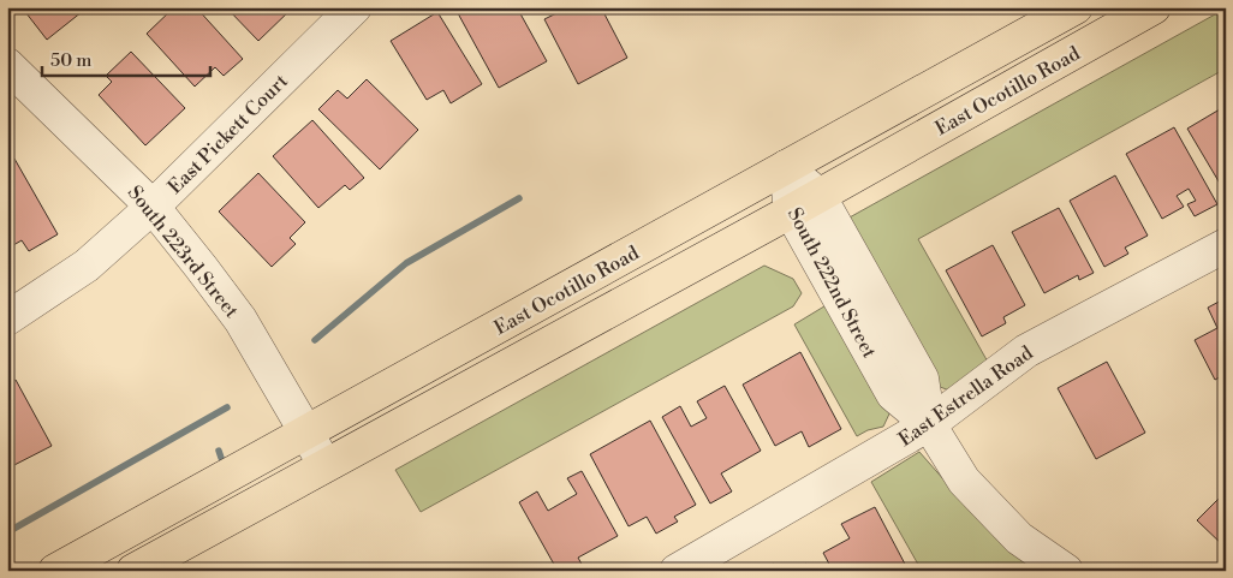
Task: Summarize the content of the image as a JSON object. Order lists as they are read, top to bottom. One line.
{"streets":{"main road":["East Ocotillo Road"],"street":["East Pickett Court","South 223rd Street","South 222nd Street","East Estrella Road"]},"crossings":[["East Ocotillo Road","South 223rd Street"],["East Ocotillo Road","South 222nd Street"],["East Pickett Court","South 223rd Street"],["South 222nd Street","East Estrella Road"]],"scale_bar":"50 m"}
